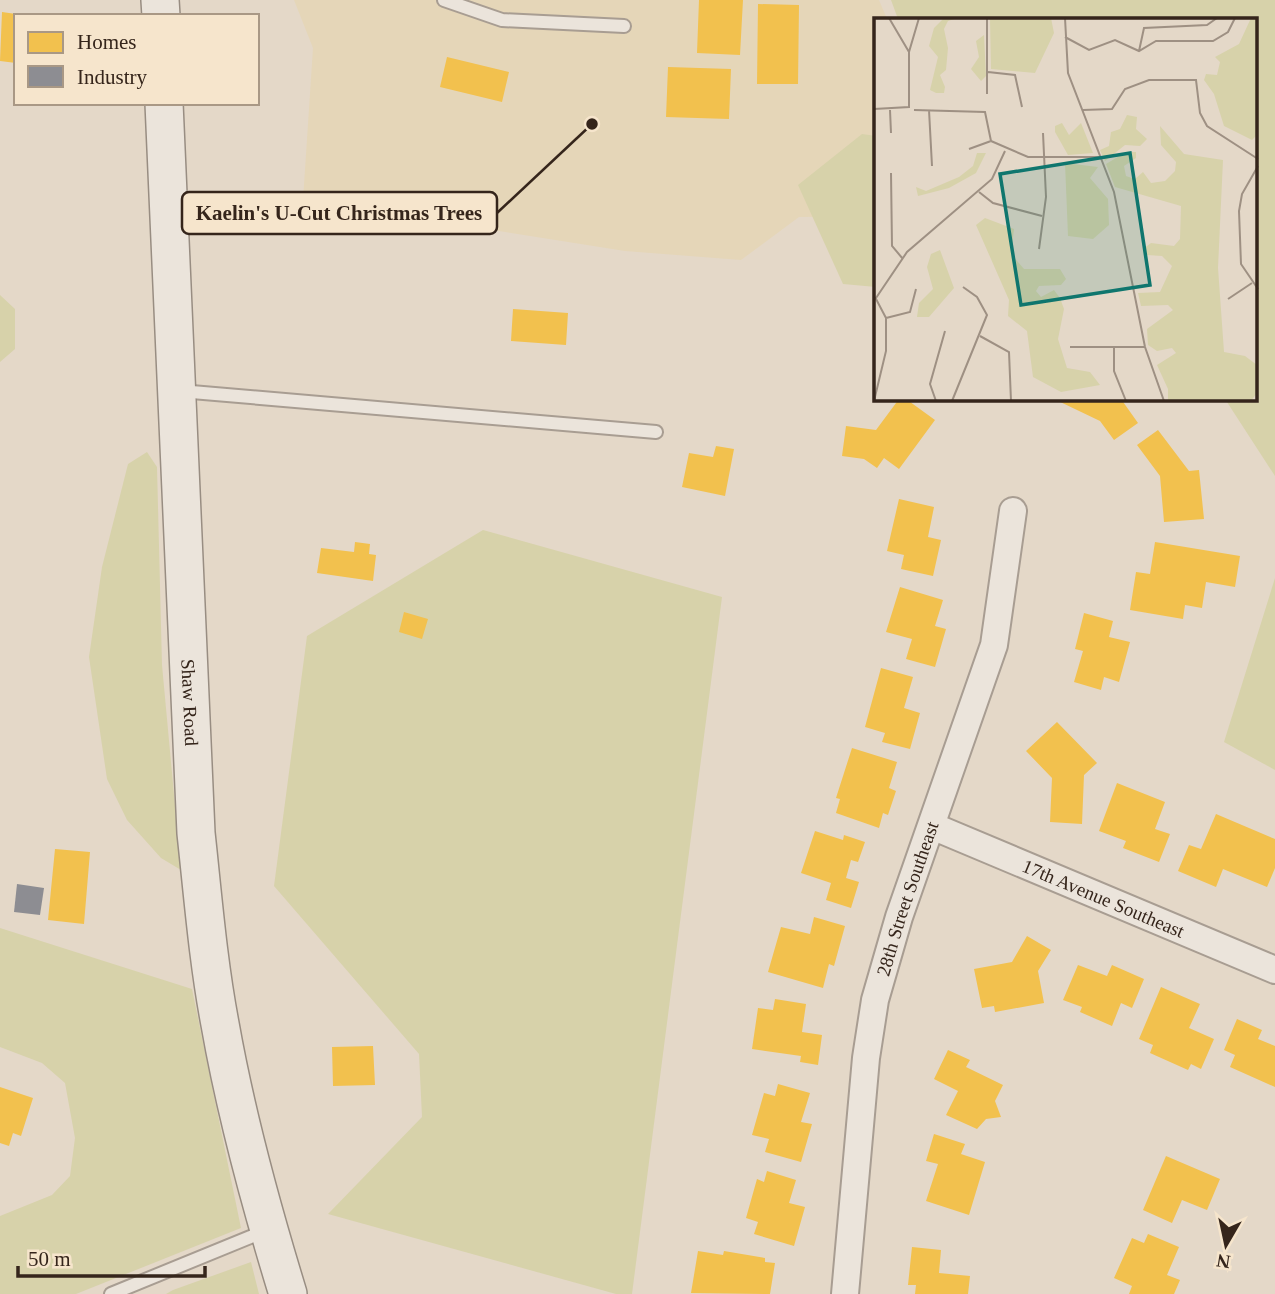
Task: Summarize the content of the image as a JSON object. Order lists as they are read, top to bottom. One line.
{"streets":{"main road":["Shaw Road"],"street":["28th Street Southeast","17th Avenue Southeast"]},"crossings":[["28th Street Southeast","17th Avenue Southeast"]],"places":["Kaelin's U-Cut Christmas Trees"],"legend":["Homes","Industry"],"scale_bar":"50 m","north":"bottom"}
